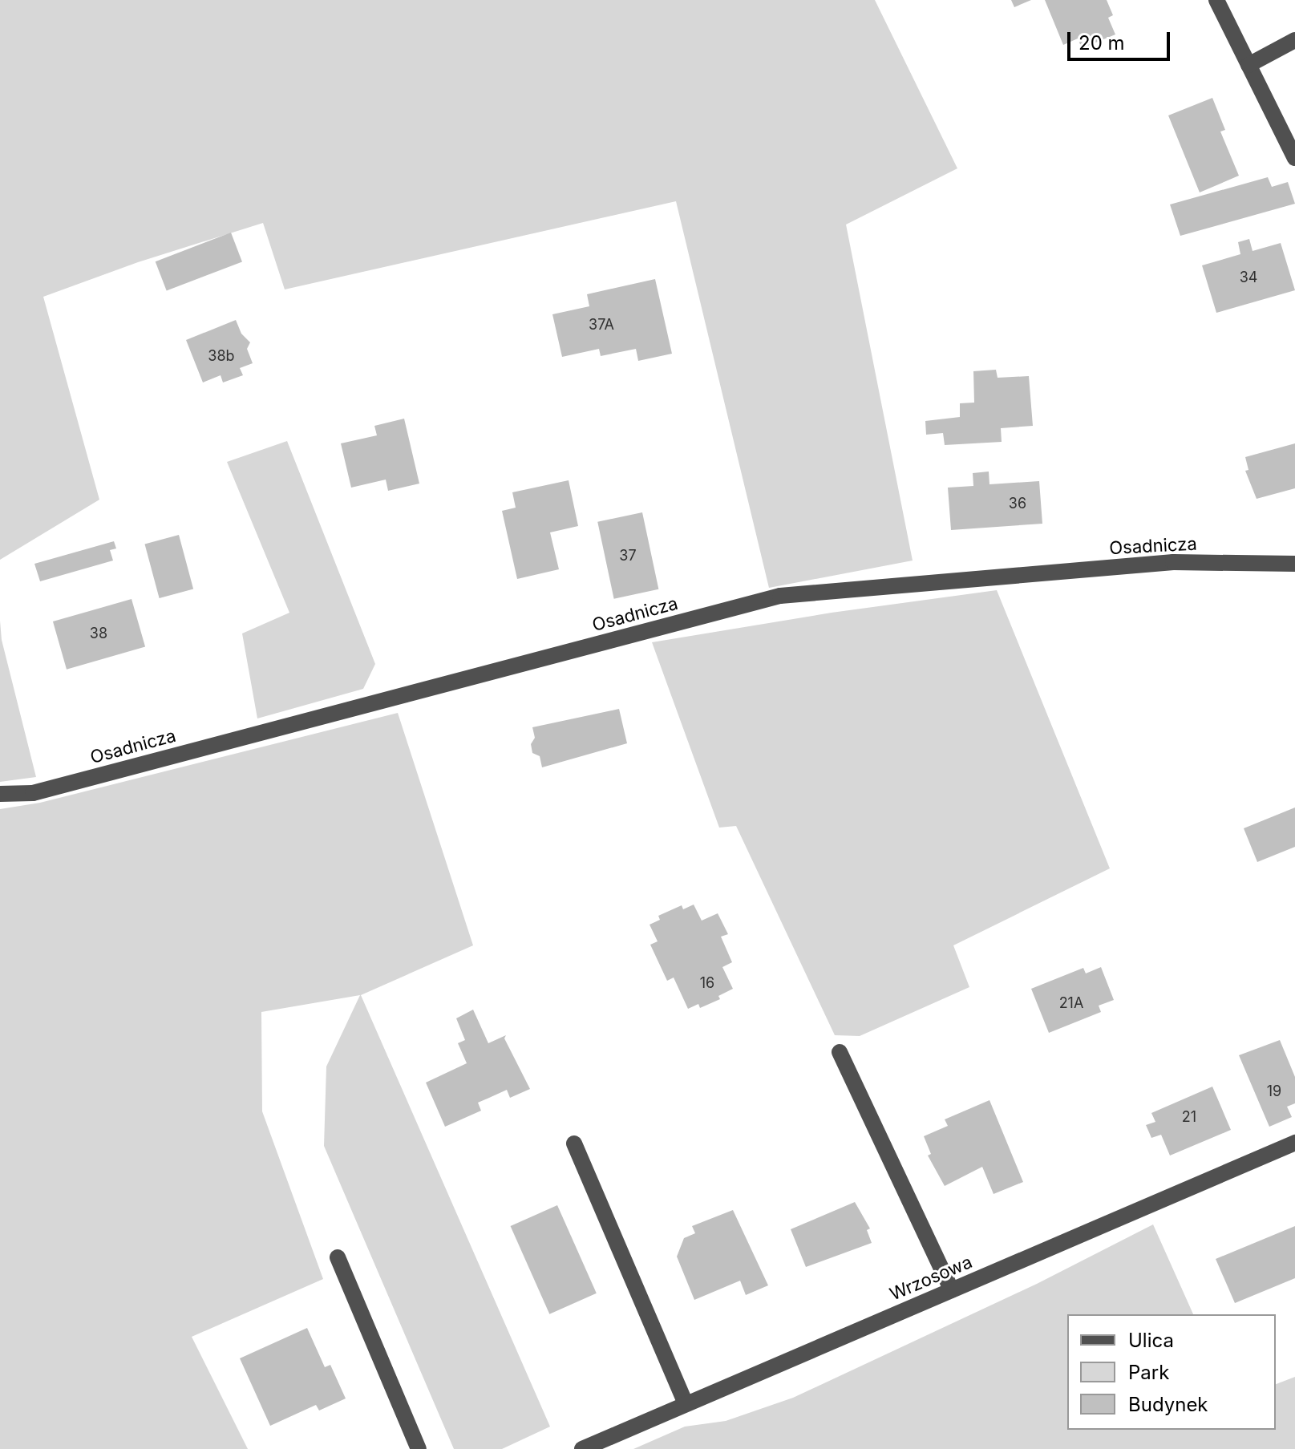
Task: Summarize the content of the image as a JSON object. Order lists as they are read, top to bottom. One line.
{"streets":{"street":["Osadnicza","Wrzosowa"]},"house_numbers":["34","37A","38b","36","37","38","16","21A","19","21"],"legend":["Ulica","Park","Budynek"],"scale_bar":"20 m"}
